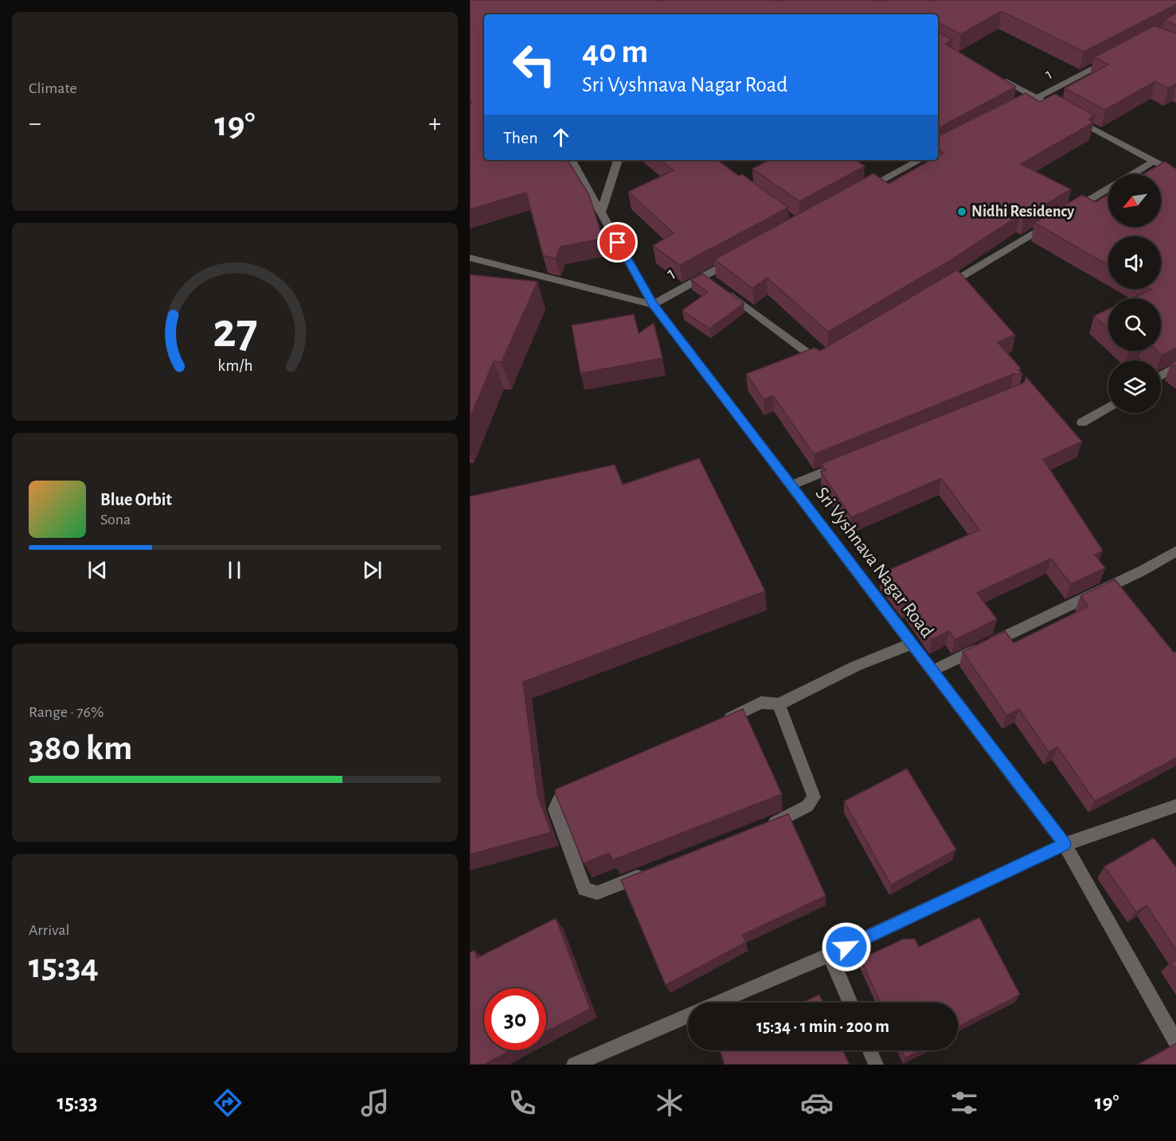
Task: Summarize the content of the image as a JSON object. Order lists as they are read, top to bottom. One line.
{"streets":{"street":["1","Sri Vyshnava Nagar Road"]},"crossings":[["1","Sri Vyshnava Nagar Road"]],"places":["Nidhi Residency"],"north":"bottom left","page":{"tile":["Climate",["Range · 76%","380 km"],["Arrival","15:34"]],"turn":["40 m","Sri Vyshnava Nagar Road"],"heat":["−","19°","+"],"then":"Then","song":["Blue Orbit","Sona"],"limit":"30","trip":"15:34 · 1 min · 200 m","tabs":["15:33","19°"],"gauge":["27","km/h"]}}
